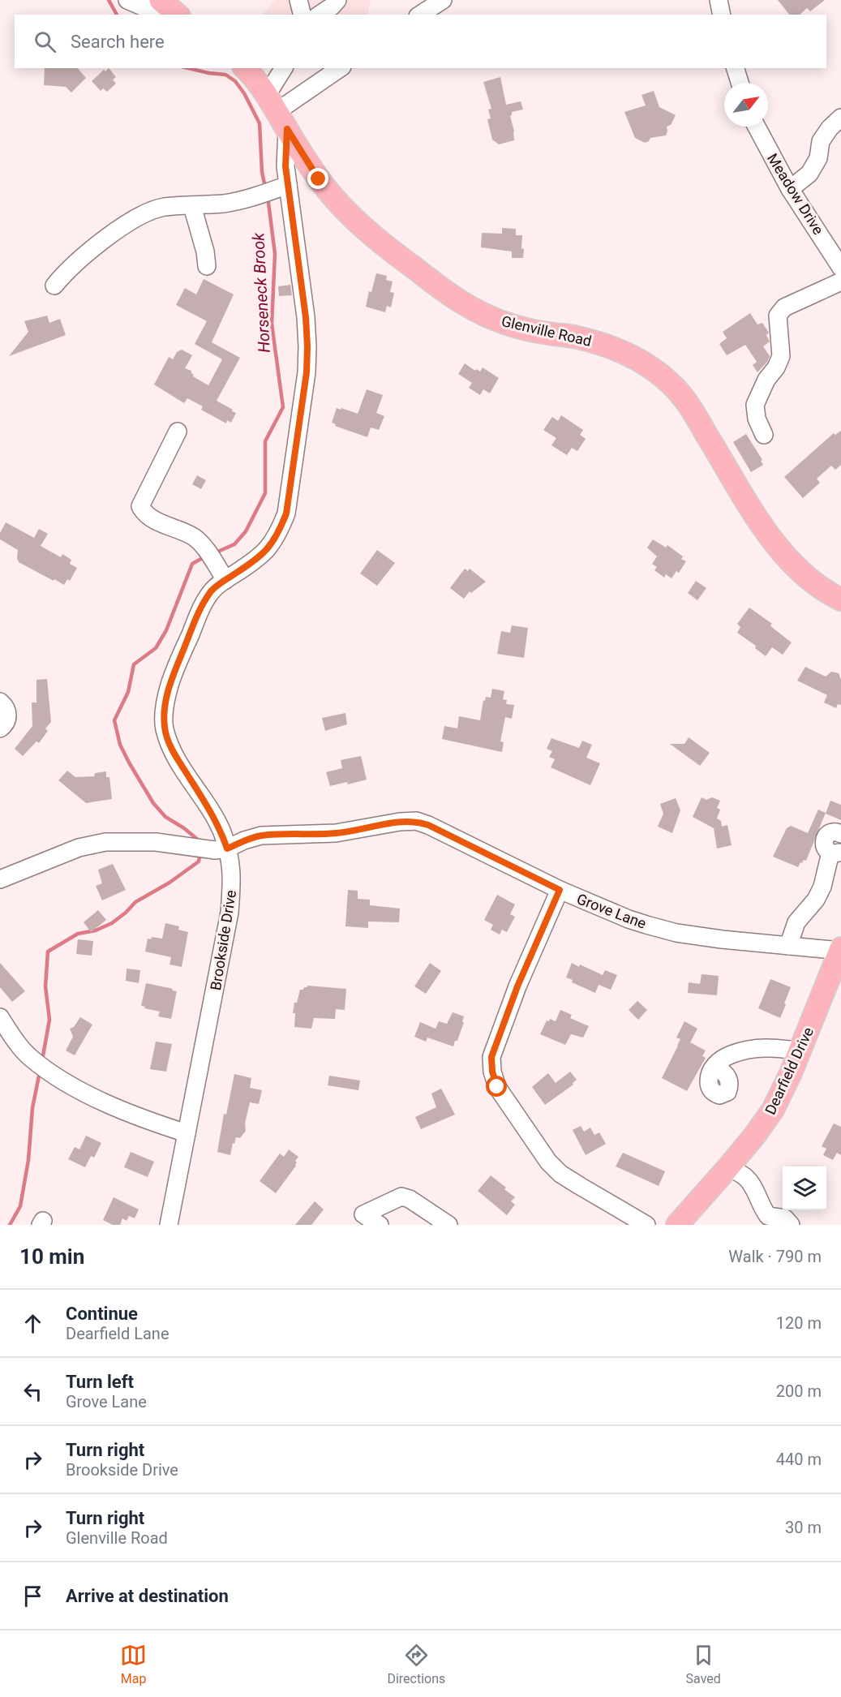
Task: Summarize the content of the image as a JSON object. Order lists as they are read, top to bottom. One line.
{"streets":{"main road":["Glenville Road","Dearfield Drive"],"street":["Meadow Drive","Grove Lane","Brookside Drive"]},"crossings":[["Glenville Road","Brookside Drive"],["Grove Lane","Brookside Drive"],["Grove Lane","Dearfield Drive"]],"water":["Horseneck Brook"],"north":"top right","page":{"search":"Search here","heading":["10 min","Walk · 790 m"],"list":[["Continue","Dearfield Lane","120 m"],["Turn left","Grove Lane","200 m"],["Turn right","Brookside Drive","440 m"],["Turn right","Glenville Road","30 m"],"Arrive at destination"],"nav":["Map","Directions","Saved"]}}
